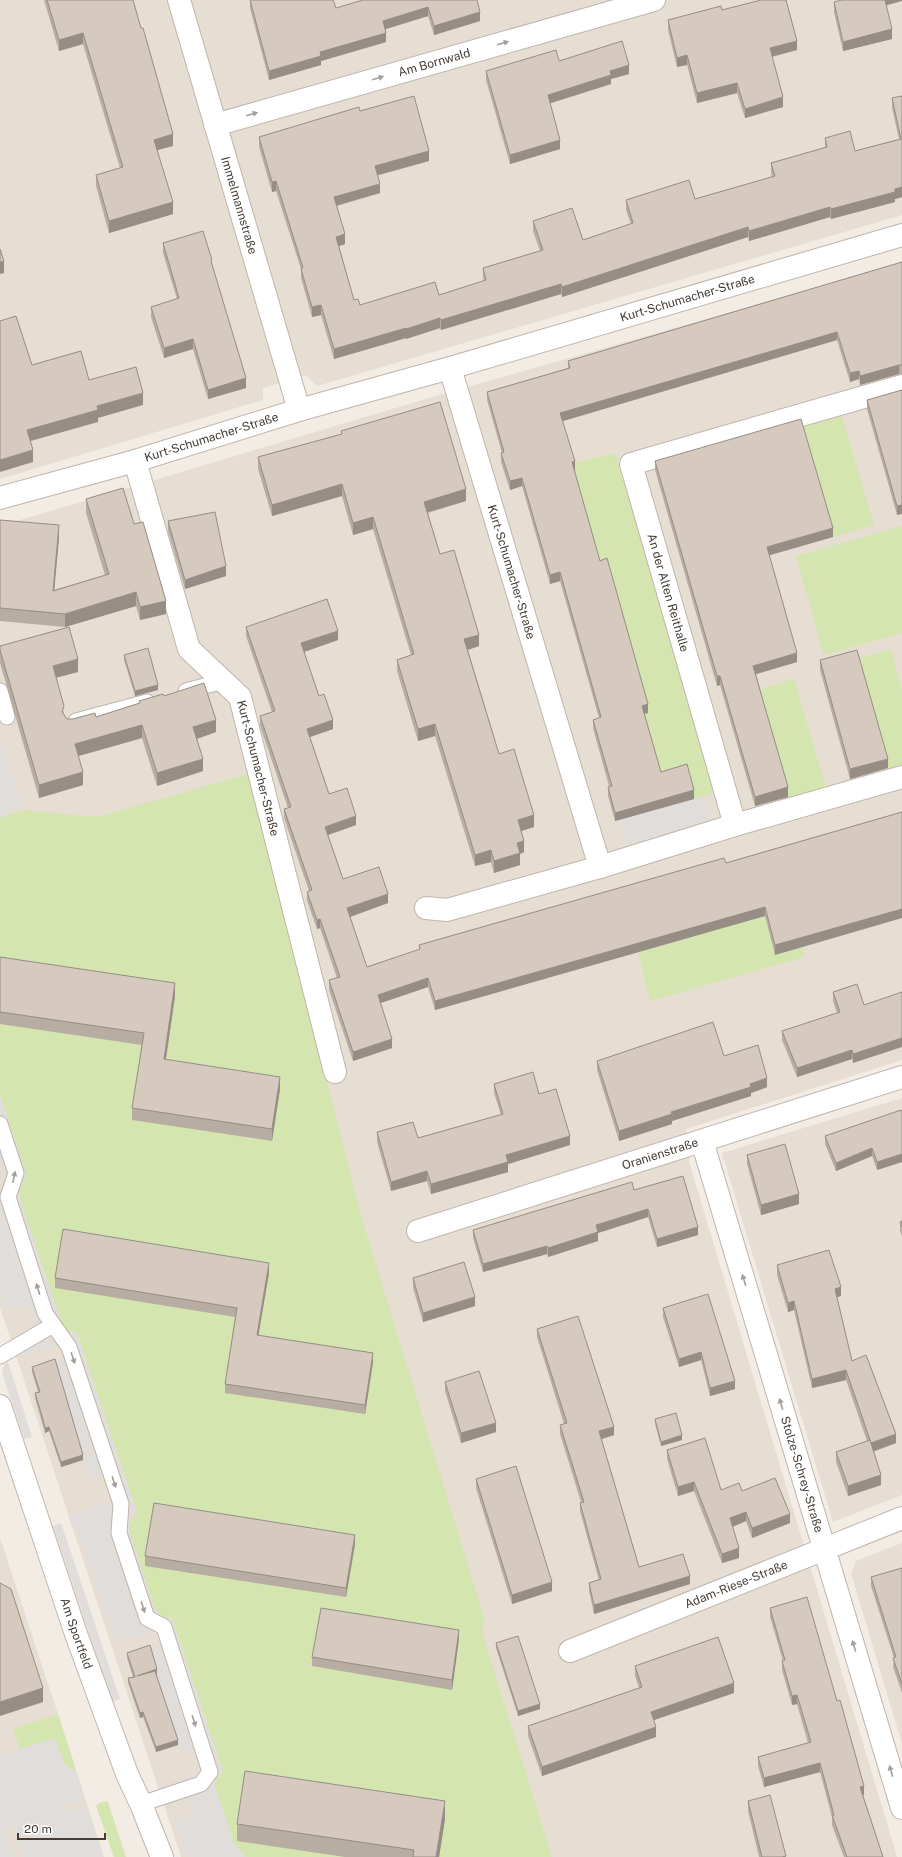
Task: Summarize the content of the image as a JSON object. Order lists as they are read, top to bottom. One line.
{"streets":{"street":["Am Bornwald","Immelmannstraße","Kurt-Schumacher-Straße","An der Alten Reithalle","Oranienstraße","Stolze-Schrey-Straße","Adam-Riese-Straße","Am Sportfeld"]},"crossings":[["Am Bornwald","Immelmannstraße"],["Immelmannstraße","Kurt-Schumacher-Straße"],["Oranienstraße","Stolze-Schrey-Straße"],["Stolze-Schrey-Straße","Adam-Riese-Straße"]],"one_way":["Am Bornwald","Stolze-Schrey-Straße"],"scale_bar":"20 m"}
